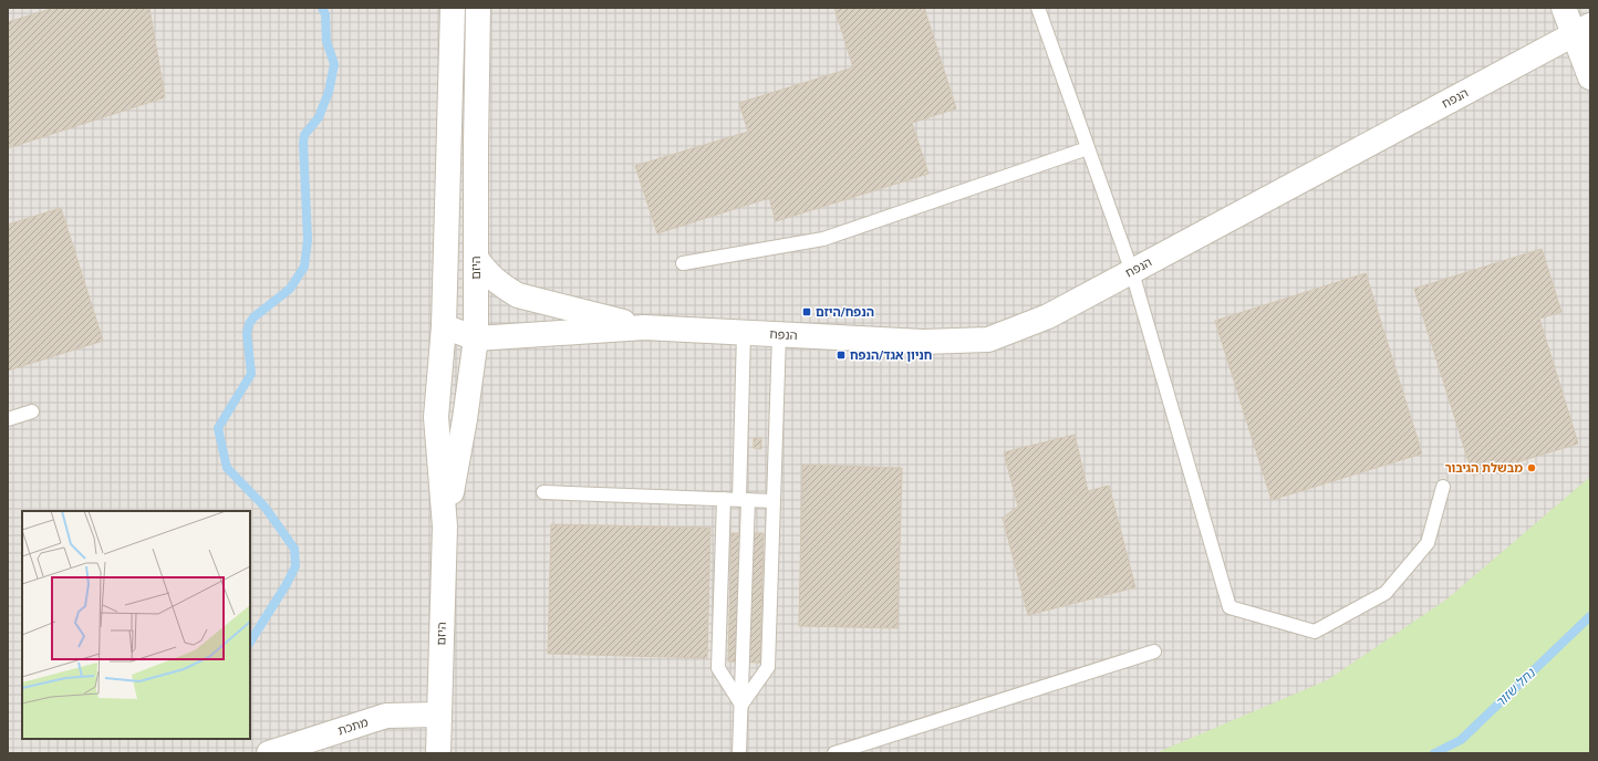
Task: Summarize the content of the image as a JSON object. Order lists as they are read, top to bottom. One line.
{"streets":{"street":["הנפח","היזם","מתכת"]},"crossings":[["הנפח","היזם"],["היזם","מתכת"]],"water":["נחל שזור"],"places":{"transit":["הנפח/היזם","חניון אגד/הנפח"],"other":["מבשלת הגיבור"]}}
